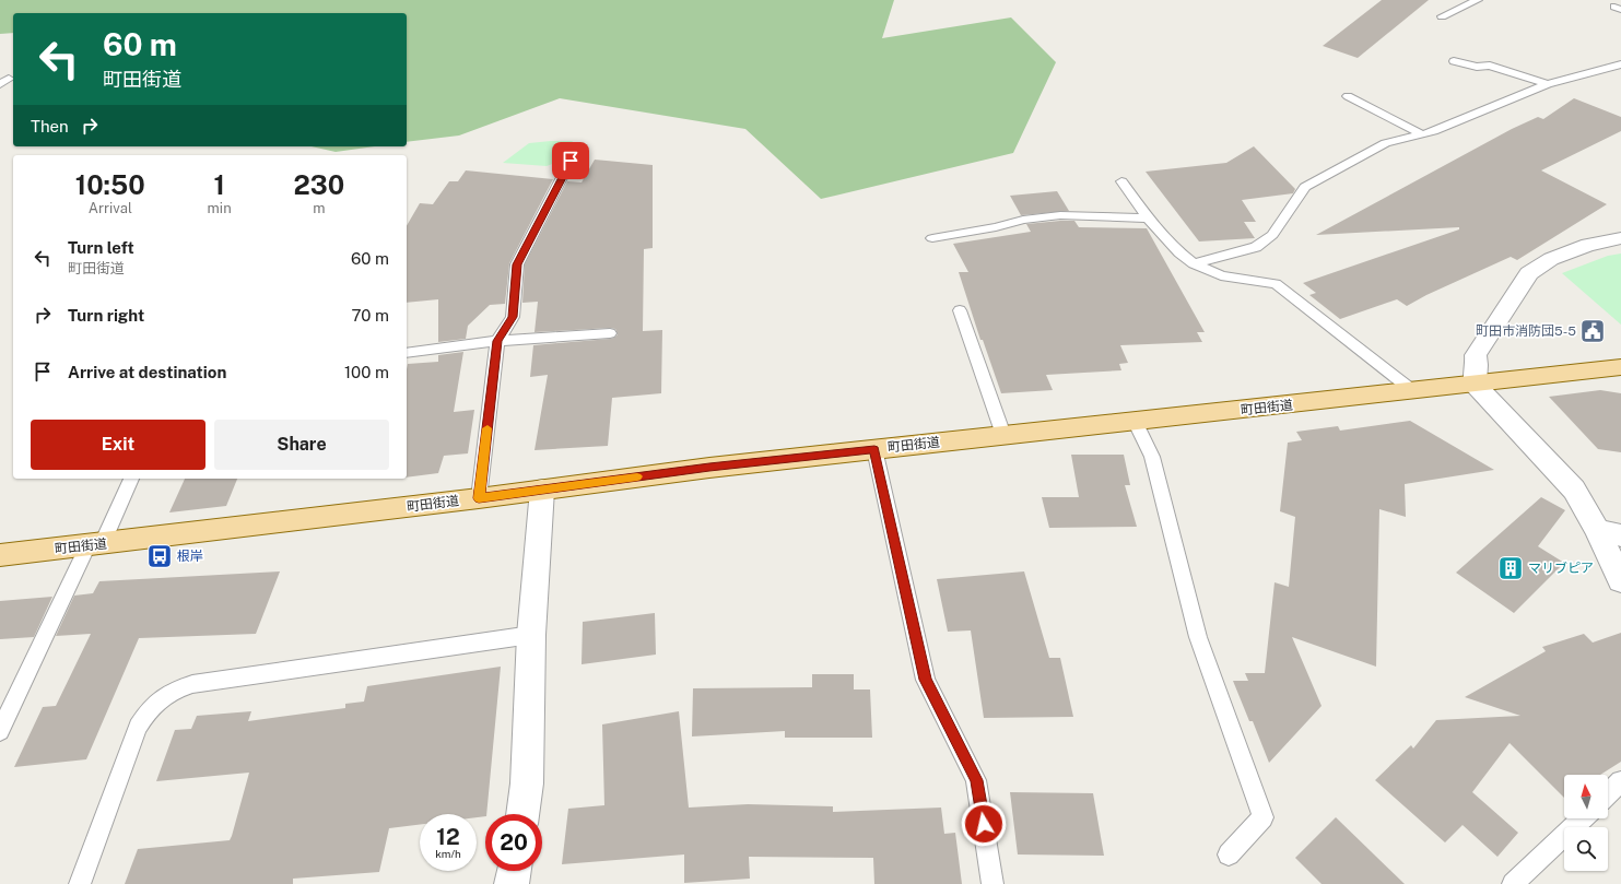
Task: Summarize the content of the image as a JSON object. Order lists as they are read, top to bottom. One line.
{"streets":{"main road":["町田街道"]},"places":{"public building":["町田市消防団5-5"],"bus stop":["根岸"],"building":["マリブピア"]},"north":"top","page":{"turn":["60 m","町田街道"],"then":"Then","eta":["10:50","Arrival","1","min","230","m"],"list":[{"name":"Turn left","note":"町田街道","value":"60 m"},{"name":"Turn right","value":"70 m"},{"name":"Arrive at destination","value":"100 m"}],"buttons":["Exit","Share"],"speed":"12 km/h","limit":"20"}}
